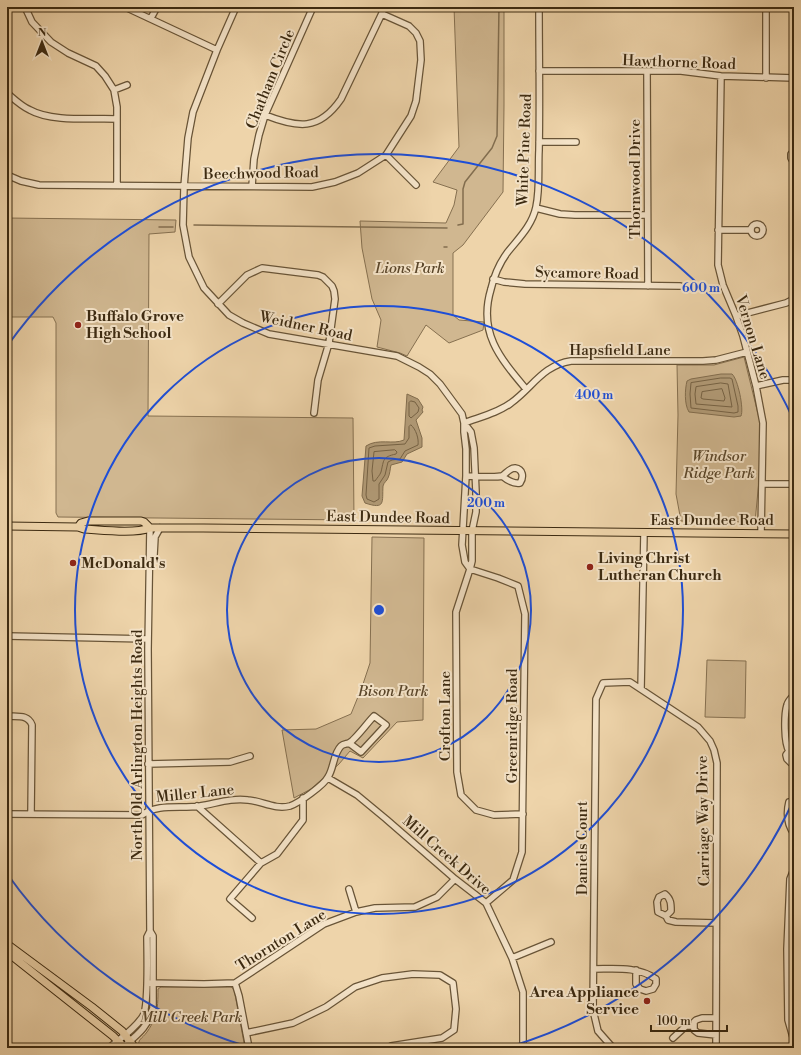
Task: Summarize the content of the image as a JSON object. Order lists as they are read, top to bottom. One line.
{"streets":{"main road":["East Dundee Road"],"street":["Hawthorne Road","Chatham Circle","White Pine Road","Beechwood Road","Thornwood Drive","Sycamore Road","Weidner Road","Vernon Lane","Hapsfield Lane","Crofton Lane","Greenridge Road","North Old Arlington Heights Road","Miller Lane","Carriage Way Drive","Daniels Court","Mill Creek Drive","Thornton Lane"]},"crossings":[["Hawthorne Road","White Pine Road"],["Hawthorne Road","Thornwood Drive"],["Hawthorne Road","Vernon Lane"],["Chatham Circle","Beechwood Road"],["White Pine Road","Sycamore Road"],["White Pine Road","Hapsfield Lane"],["Beechwood Road","Weidner Road"],["Thornwood Drive","Sycamore Road"],["Weidner Road","Hapsfield Lane"],["Weidner Road","East Dundee Road"],["Weidner Road","Crofton Lane"],["Vernon Lane","Hapsfield Lane"],["Vernon Lane","East Dundee Road"],["East Dundee Road","Crofton Lane"],["East Dundee Road","North Old Arlington Heights Road"],["Crofton Lane","Greenridge Road"],["Greenridge Road","Mill Creek Drive"],["North Old Arlington Heights Road","Miller Lane"],["North Old Arlington Heights Road","Thornton Lane"],["Miller Lane","Mill Creek Drive"],["Carriage Way Drive","Daniels Court"],["Mill Creek Drive","Thornton Lane"]],"parks":["Lions Park","Windsor Ridge Park","Bison Park","Mill Creek Park"],"places":["Buffalo Grove High School","McDonald's","Living Christ Lutheran Church","Area Appliance Service"],"scale_bar":"100 m","north":"top","rings":["600 m","400 m","200 m"]}
